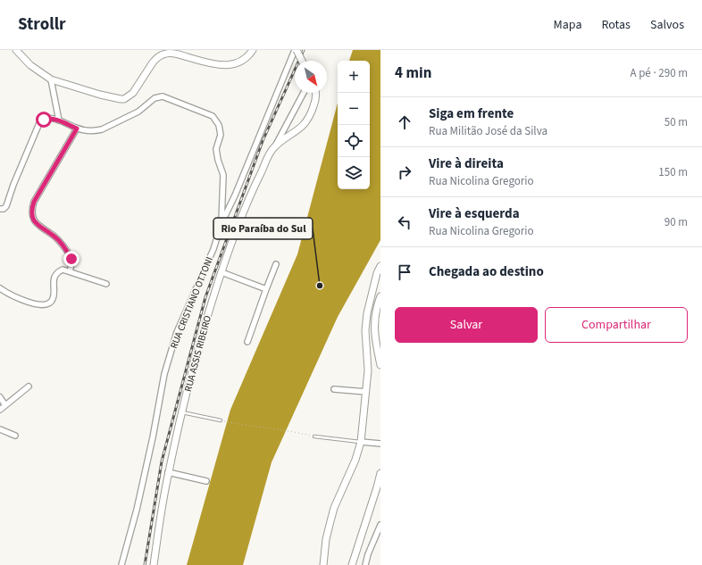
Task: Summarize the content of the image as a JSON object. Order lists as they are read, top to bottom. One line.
{"streets":{"street":["RUA CRISTIANO OTTONI","RUA ASSIS RIBEIRO"]},"places":["Rio Paraíba do Sul"],"north":"bottom right","page":{"header":"Strollr","nav":["Mapa","Rotas","Salvos"],"heading":["4 min","A pé · 290 m"],"map_buttons":["+","−"],"list":[["Siga em frente","Rua Militão José da Silva","50 m"],["Vire à direita","Rua Nicolina Gregorio","150 m"],["Vire à esquerda","Rua Nicolina Gregorio","90 m"],"Chegada ao destino"],"buttons":["Salvar","Compartilhar"]}}
